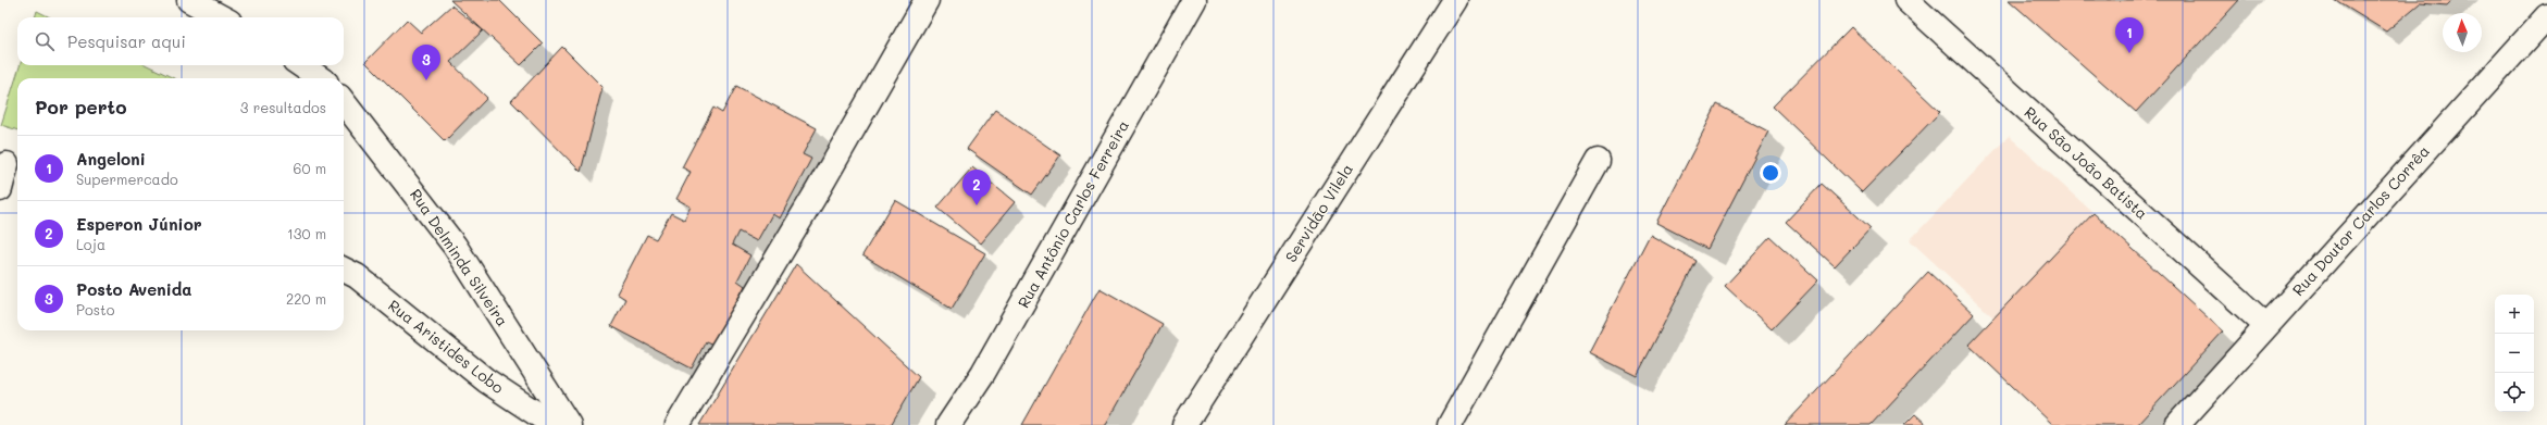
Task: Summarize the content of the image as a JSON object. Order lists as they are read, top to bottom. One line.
{"streets":{"street":["Rua São João Batista","Servidão Vilela","Rua Antônio Carlos Ferreira","Rua Doutor Carlos Corrêa","Rua Delminda Silveira","Rua Aristides Lobo"]},"crossings":[["Rua São João Batista","Rua Doutor Carlos Corrêa"]],"north":"top","page":{"pins":["1","3","2"],"search":"Pesquisar aqui","heading":["Por perto","3 resultados"],"list":[{"mark":"1","name":"Angeloni","note":"Supermercado","value":"60 m"},{"mark":"2","name":"Esperon Júnior","note":"Loja","value":"130 m"},{"mark":"3","name":"Posto Avenida","note":"Posto","value":"220 m"}],"map_buttons":["+","−"]}}
